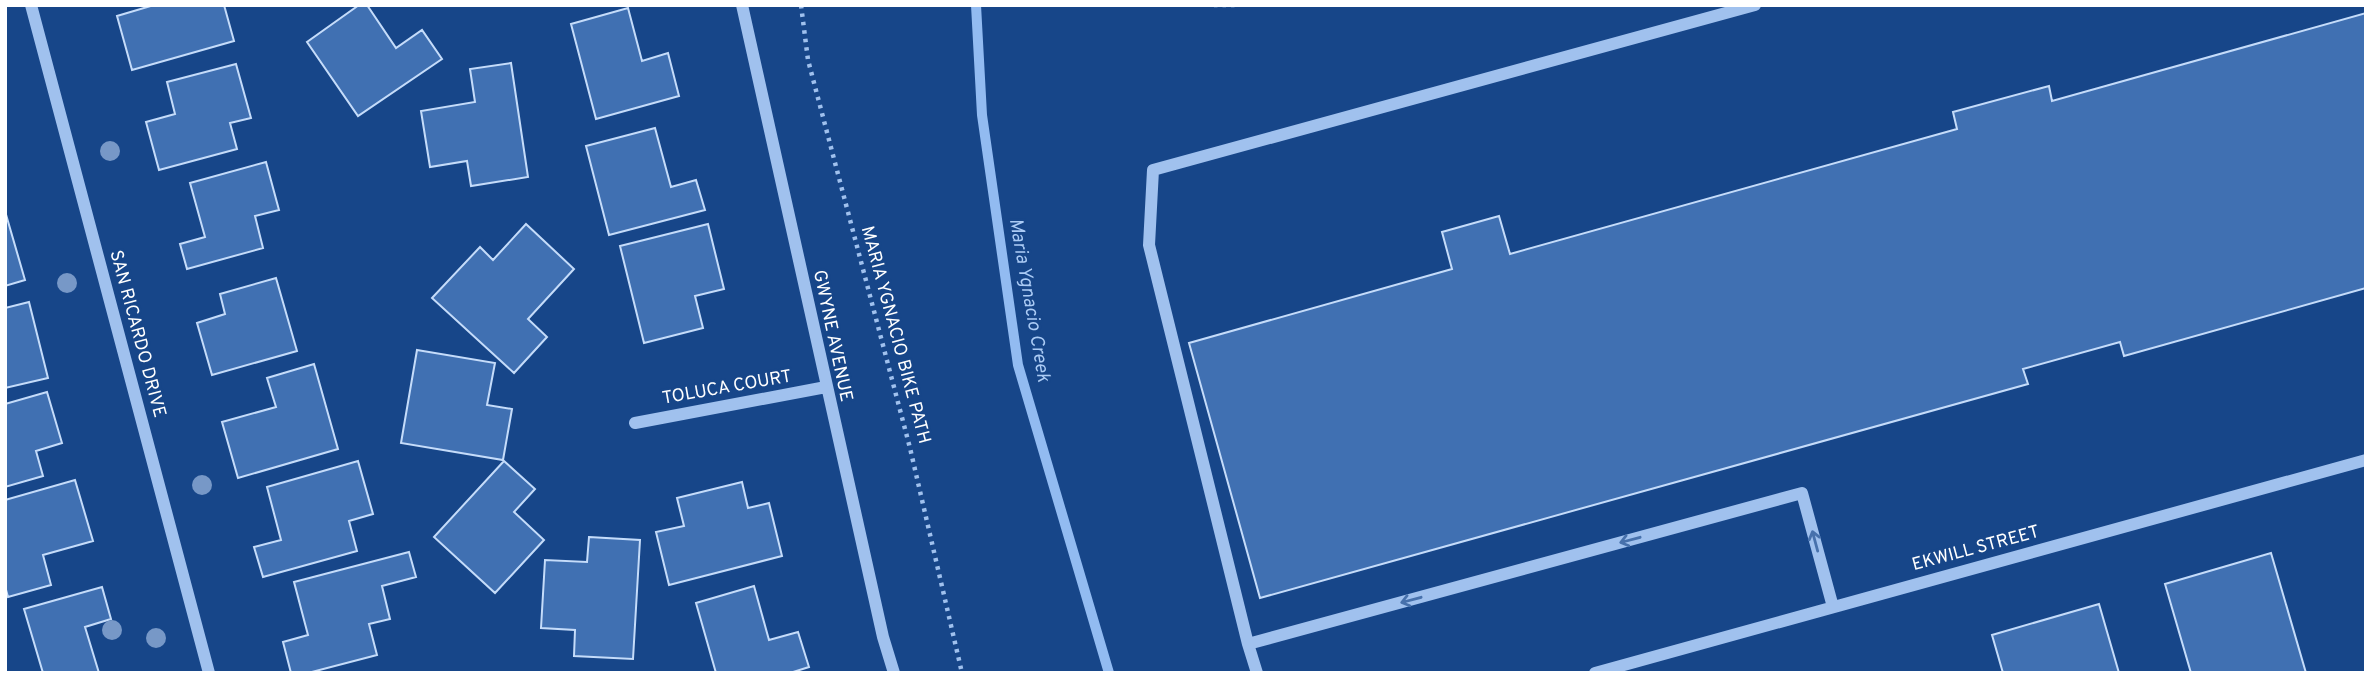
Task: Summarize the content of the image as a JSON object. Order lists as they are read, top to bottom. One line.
{"streets":{"street":["SAN RICARDO DRIVE","GWYNE AVENUE","TOLUCA COURT","EKWILL STREET"],"path":["MARIA YGNACIO BIKE PATH"]},"crossings":[["GWYNE AVENUE","TOLUCA COURT"]],"water":["Maria Ygnacio Creek"]}
